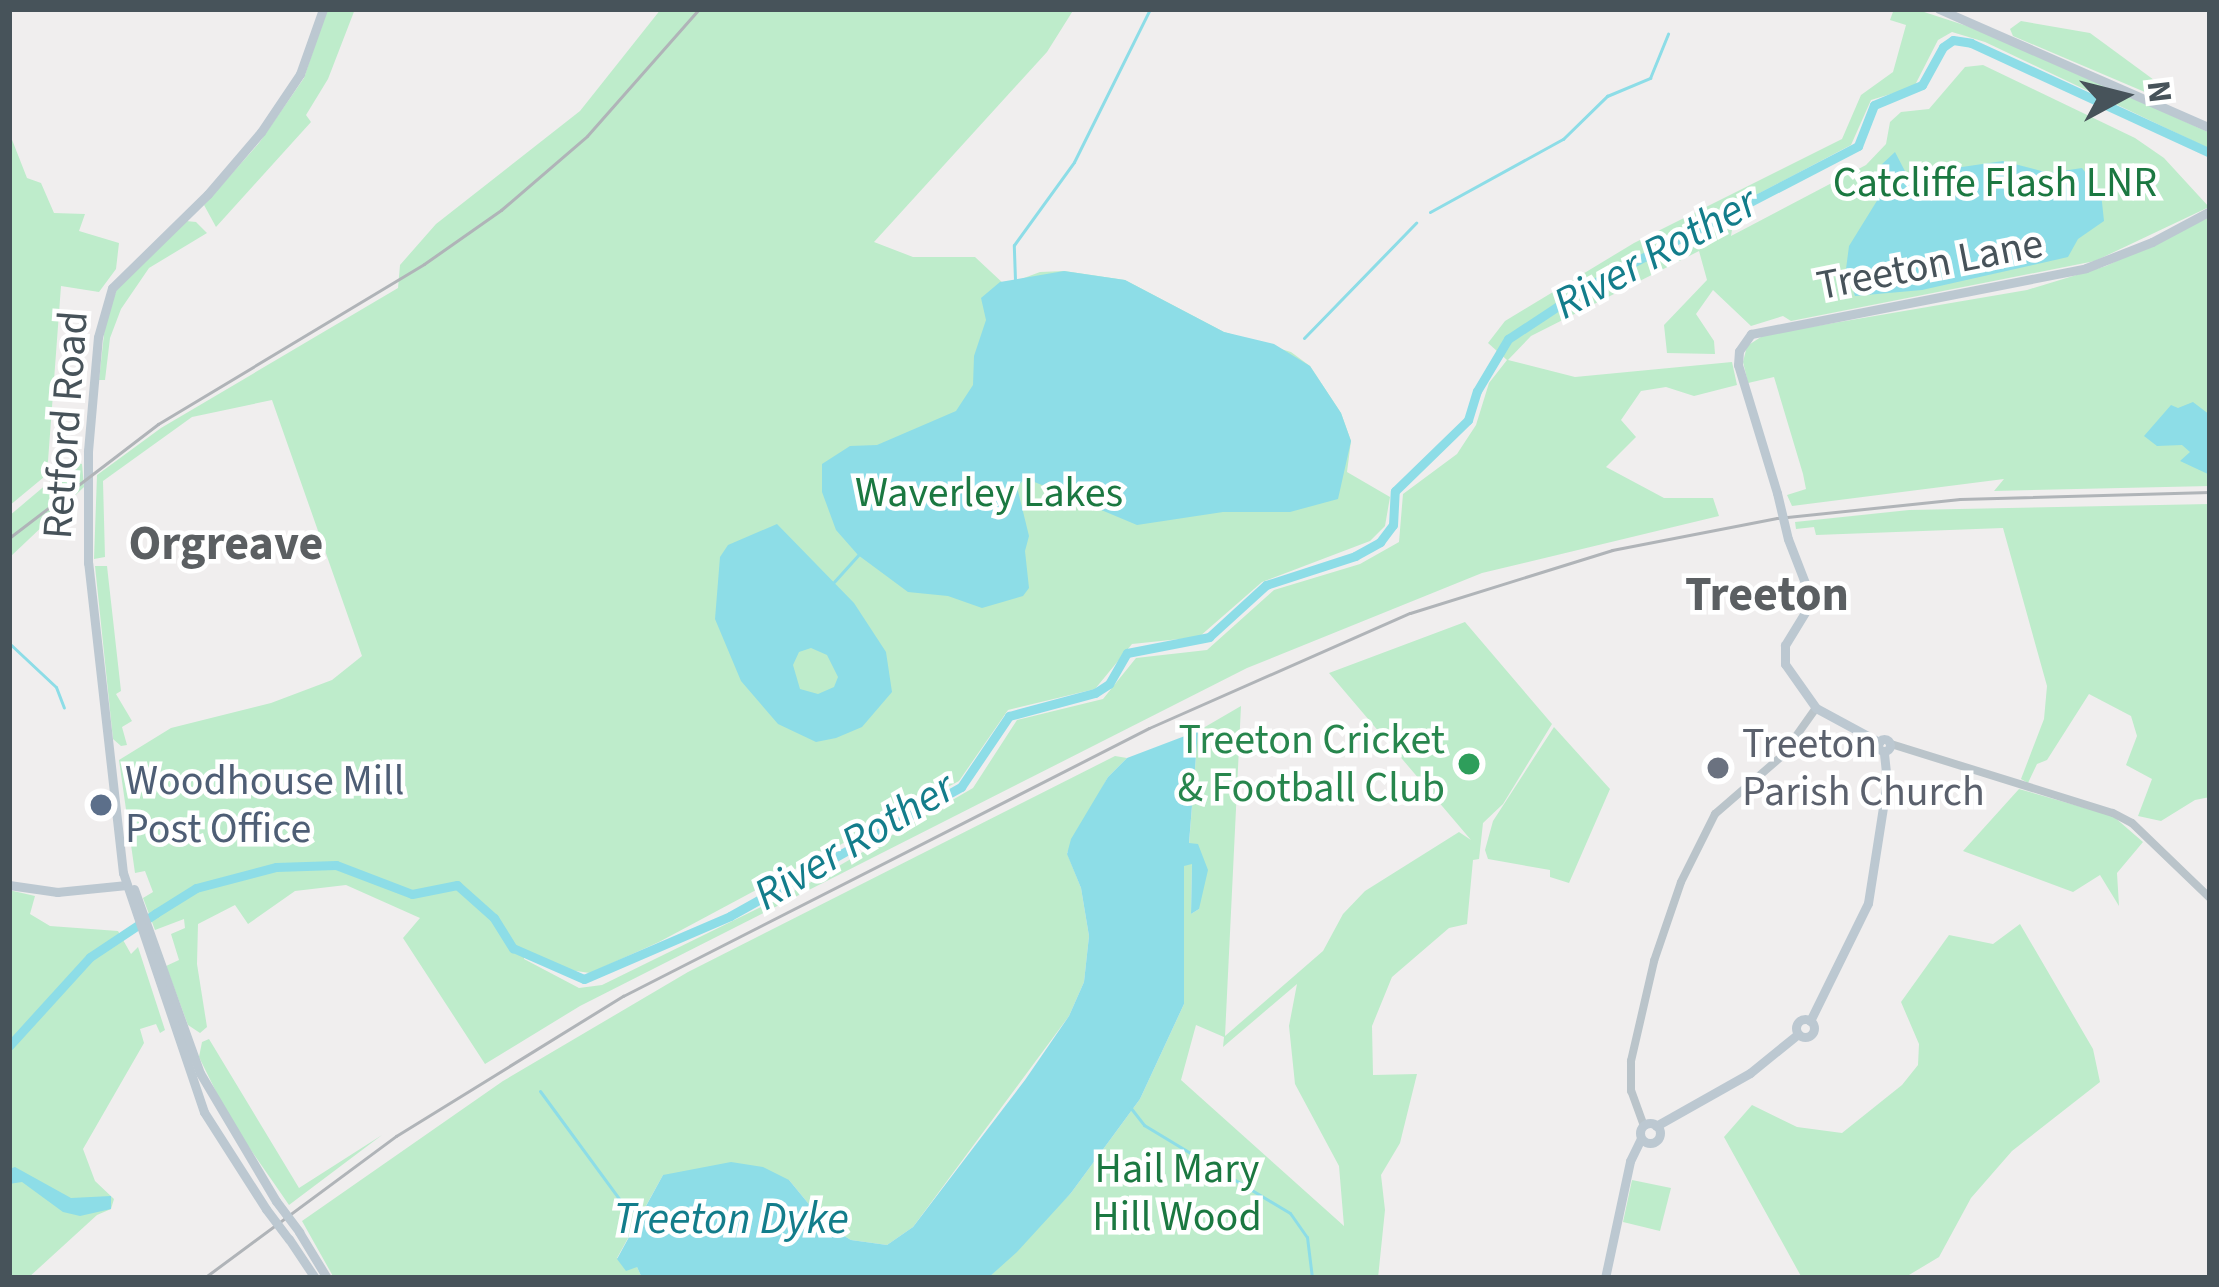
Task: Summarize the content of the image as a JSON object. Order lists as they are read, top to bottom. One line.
{"streets":{"main road":["Treeton Lane","Retford Road"]},"districts":["Orgreave","Treeton"],"water":["River Rother","Treeton Dyke"],"parks":["Catcliffe Flash LNR","Waverley Lakes","Hail Mary Hill Wood"],"places":["Treeton Cricket & Football Club","Treeton Parish Church","Woodhouse Mill Post Office"],"north":"right"}
